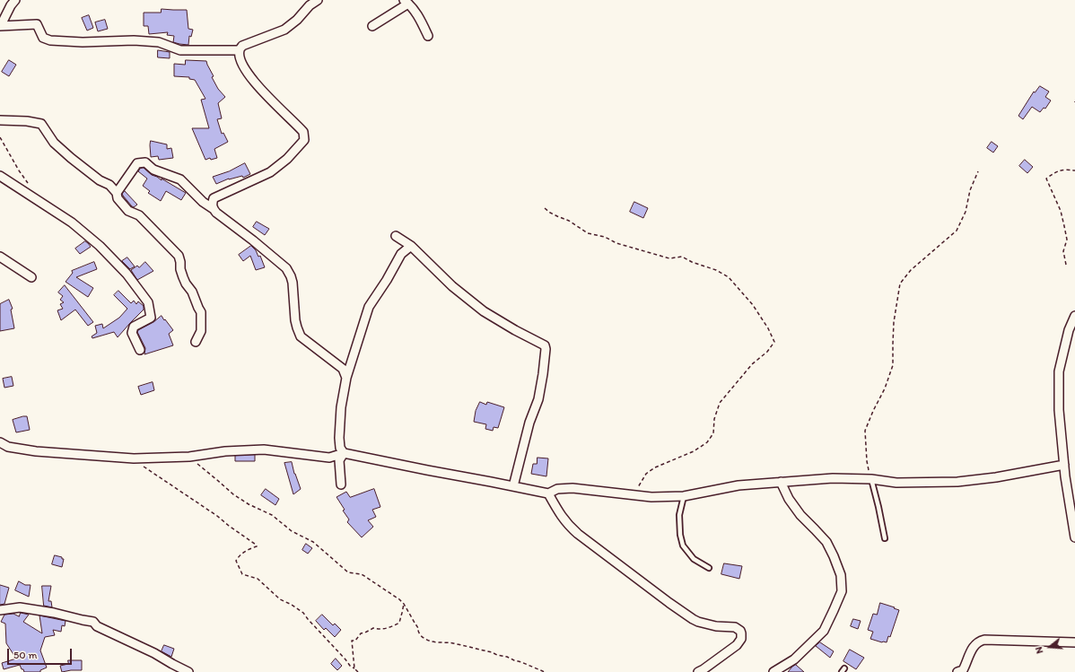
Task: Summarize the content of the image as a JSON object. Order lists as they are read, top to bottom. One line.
{"scale_bar":"50 m","north":"left"}
